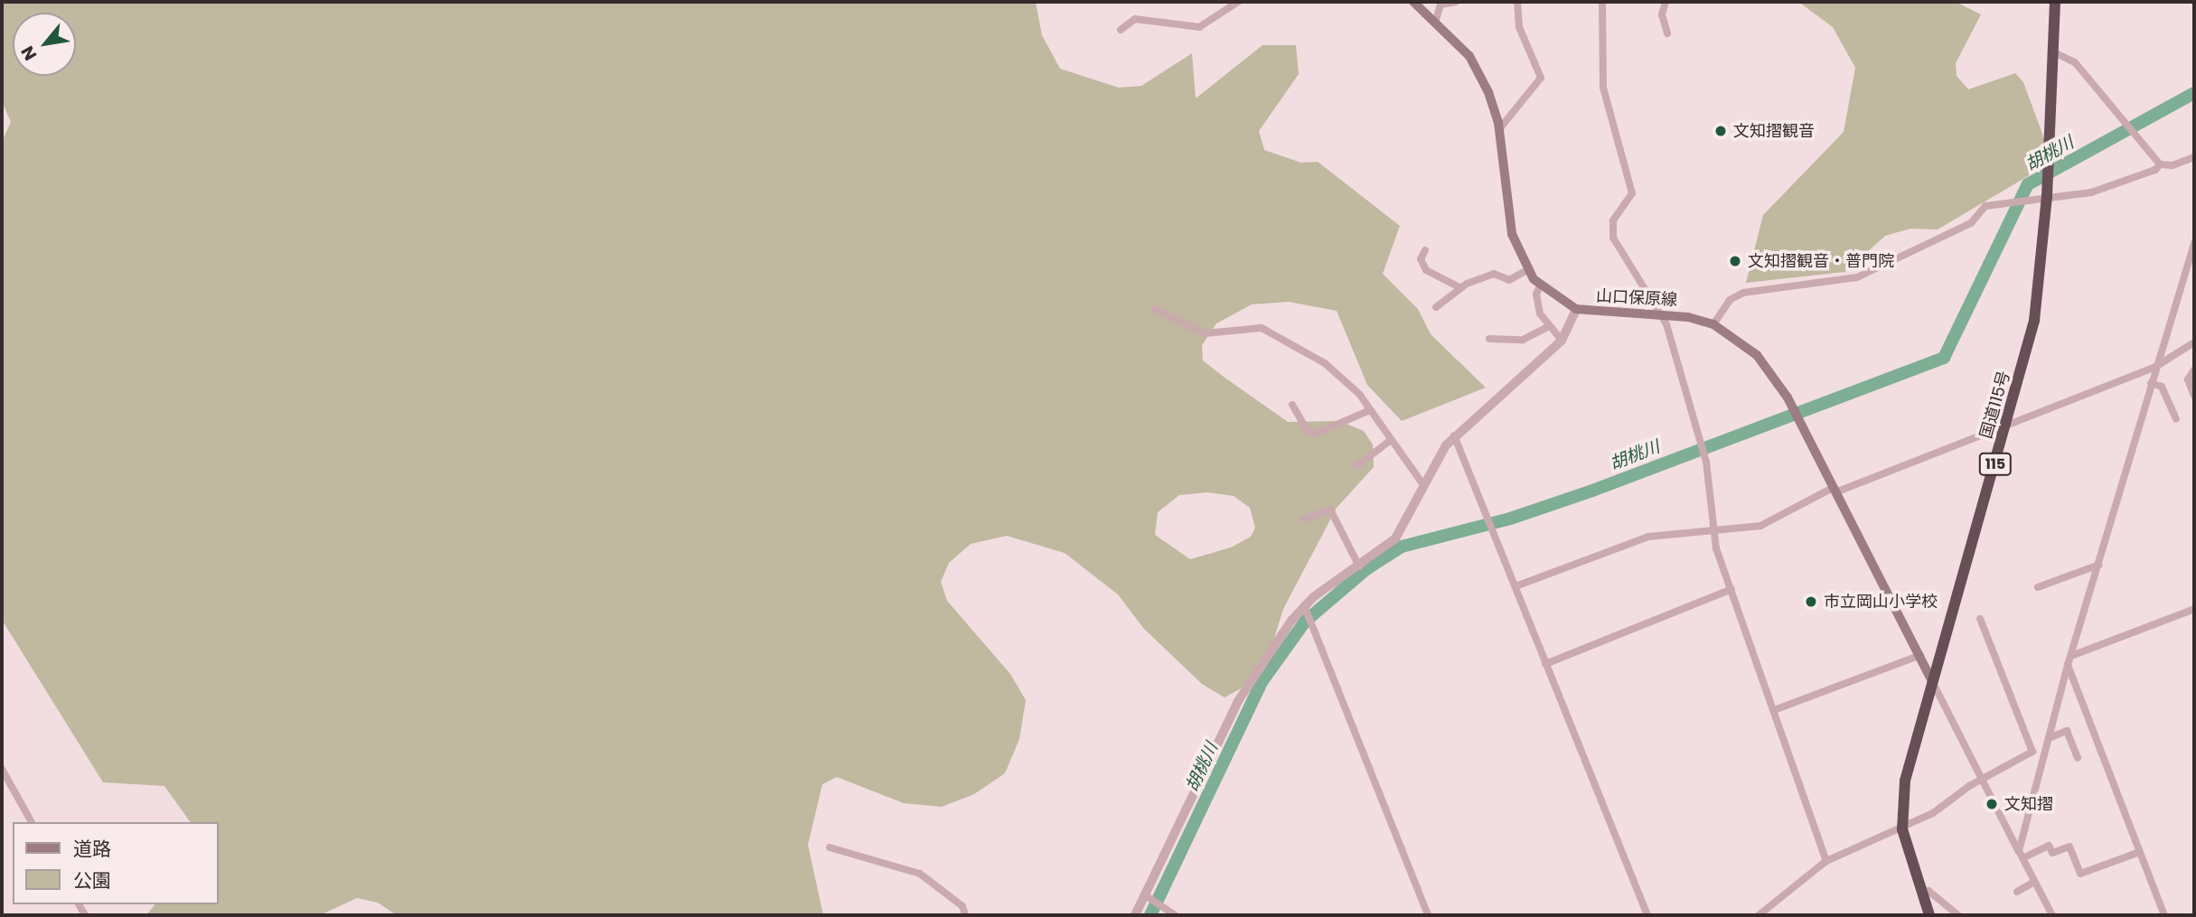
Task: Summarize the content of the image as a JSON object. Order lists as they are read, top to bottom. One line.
{"streets":{"highway":["国道115号","115"],"main road":["山口保原線"]},"crossings":[["山口保原線","国道115号"]],"water":["胡桃川"],"places":["文知摺観音","文知摺観音・普門院","市立岡山小学校","文知摺"],"legend":["道路","公園"],"north":"bottom left"}
